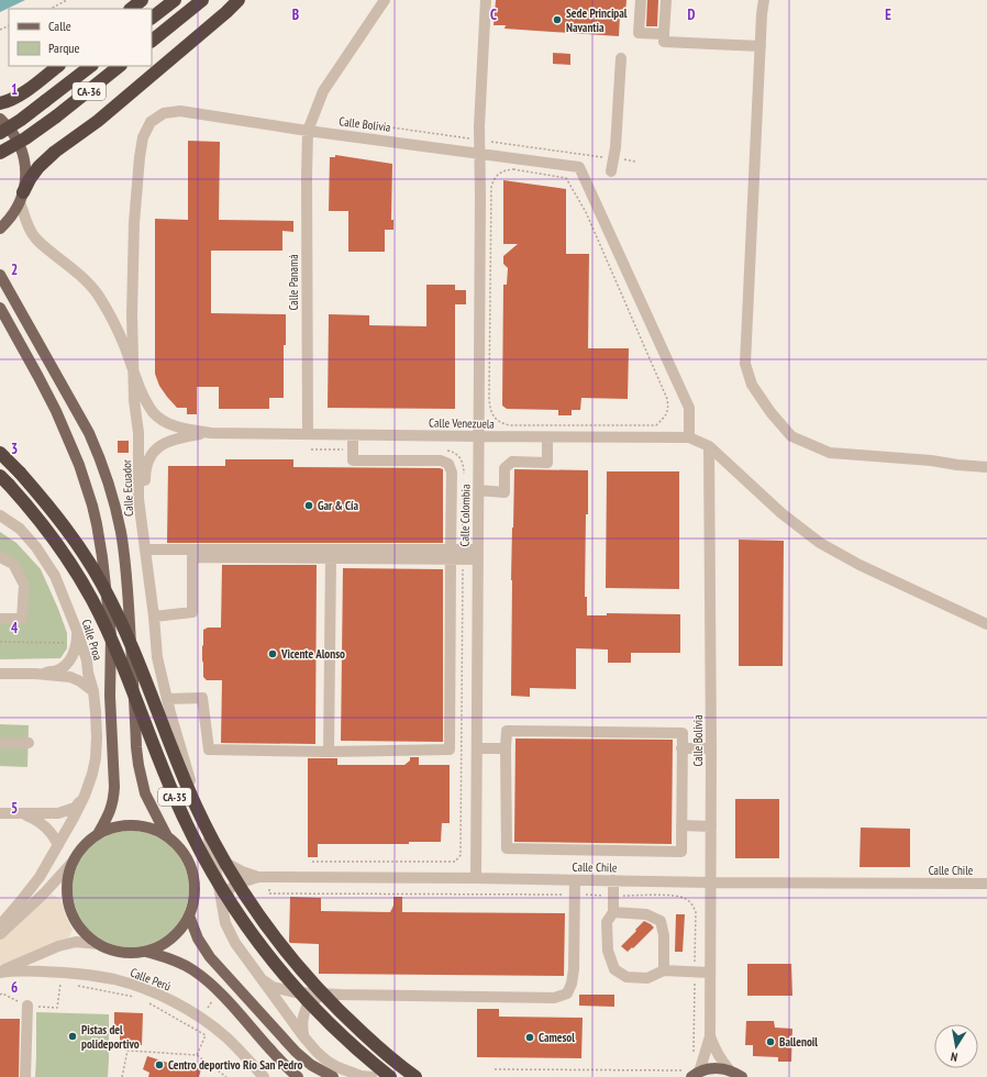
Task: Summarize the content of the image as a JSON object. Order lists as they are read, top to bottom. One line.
{"streets":{"highway":["CA-36","CA-35"],"main road":["Calle Perú"],"street":["Calle Bolivia","Calle Panamá","Calle Venezuela","Calle Ecuador","Calle Colombia","Calle Proa","Calle Chile"]},"crossings":[["Calle Bolivia","Calle Panamá"],["Calle Bolivia","Calle Venezuela"],["Calle Bolivia","Calle Ecuador"],["Calle Bolivia","Calle Colombia"],["Calle Bolivia","Calle Chile"],["Calle Panamá","Calle Venezuela"],["Calle Venezuela","Calle Colombia"],["Calle Ecuador","Calle Chile"],["Calle Colombia","Calle Chile"]],"places":["Sede Principal Navantia","Gar & Cía","Vicente Alonso","Pistas del polideportivo","Camesol","Ballenoil","Centro deportivo Río San Pedro"],"legend":["Calle","Parque"],"north":"bottom","grid":{"columns":["B","C","D","E"],"rows":["1","2","3","4","5","6"]}}
